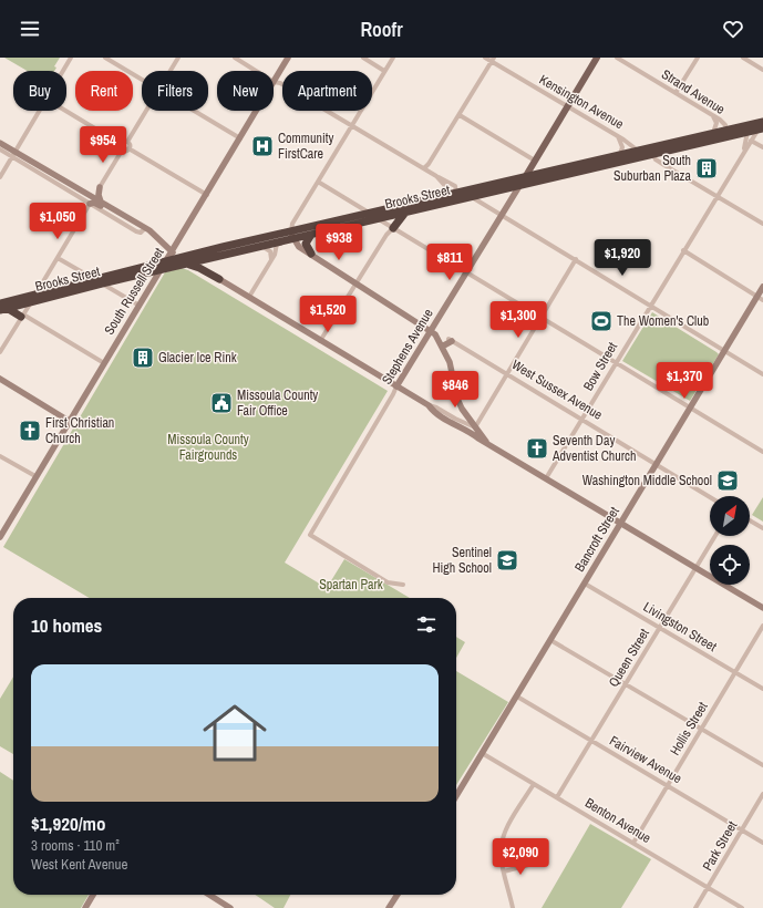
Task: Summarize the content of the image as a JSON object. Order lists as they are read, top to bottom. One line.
{"streets":{"highway":["Brooks Street"],"main road":["Stephens Avenue"],"street":["Strand Avenue","Kensington Avenue","South Russell Street","Bow Street","West Sussex Avenue","Bancroft Street","Livingston Street","Queen Street","Hollis Street","Fairview Avenue","Benton Avenue","Park Street"]},"crossings":[["Strand Avenue","Brooks Street"],["Kensington Avenue","Brooks Street"],["Kensington Avenue","Stephens Avenue"],["Brooks Street","South Russell Street"],["Brooks Street","Stephens Avenue"],["Brooks Street","Bow Street"],["Bow Street","West Sussex Avenue"],["West Sussex Avenue","Bancroft Street"],["Bancroft Street","Livingston Street"],["Bancroft Street","Fairview Avenue"],["Bancroft Street","Benton Avenue"],["Livingston Street","Queen Street"],["Livingston Street","Hollis Street"],["Queen Street","Fairview Avenue"],["Queen Street","Benton Avenue"],["Hollis Street","Fairview Avenue"],["Hollis Street","Benton Avenue"],["Fairview Avenue","Park Street"],["Benton Avenue","Park Street"]],"parks":["Missoula County Fairgrounds","Spartan Park"],"places":{"hospital":["Community FirstCare"],"building":["South Suburban Plaza","Glacier Ice Rink"],"sports":["The Women's Club"],"public building":["Missoula County Fair Office"],"church":["First Christian Church","Seventh Day Adventist Church"],"school or university":["Washington Middle School","Sentinel High School"]},"north":"top right","page":{"header":"Roofr","chip":["Buy","Rent","Filters","New","Apartment"],"price":["$954","$1,050","$938","$1,920","$811","$1,520","$1,300","$1,370","$846","$2,090"],"heading":"10 homes","list":[{"name":"$1,920/mo","note":"3 rooms · 110 m² · West Kent Avenue"}]}}
